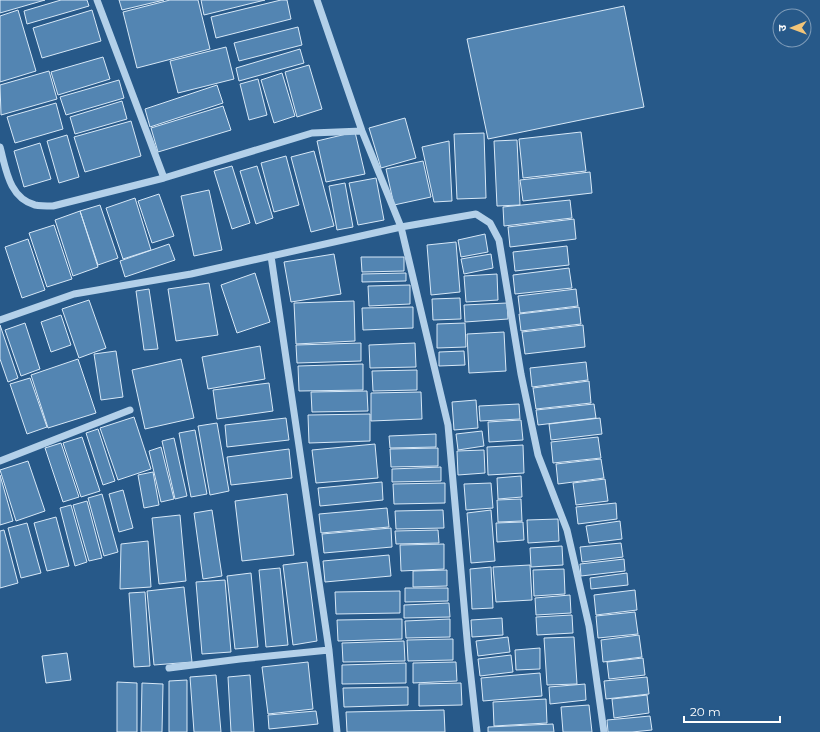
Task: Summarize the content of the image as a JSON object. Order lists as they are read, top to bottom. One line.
{"scale_bar":"20 m","north":"left"}
